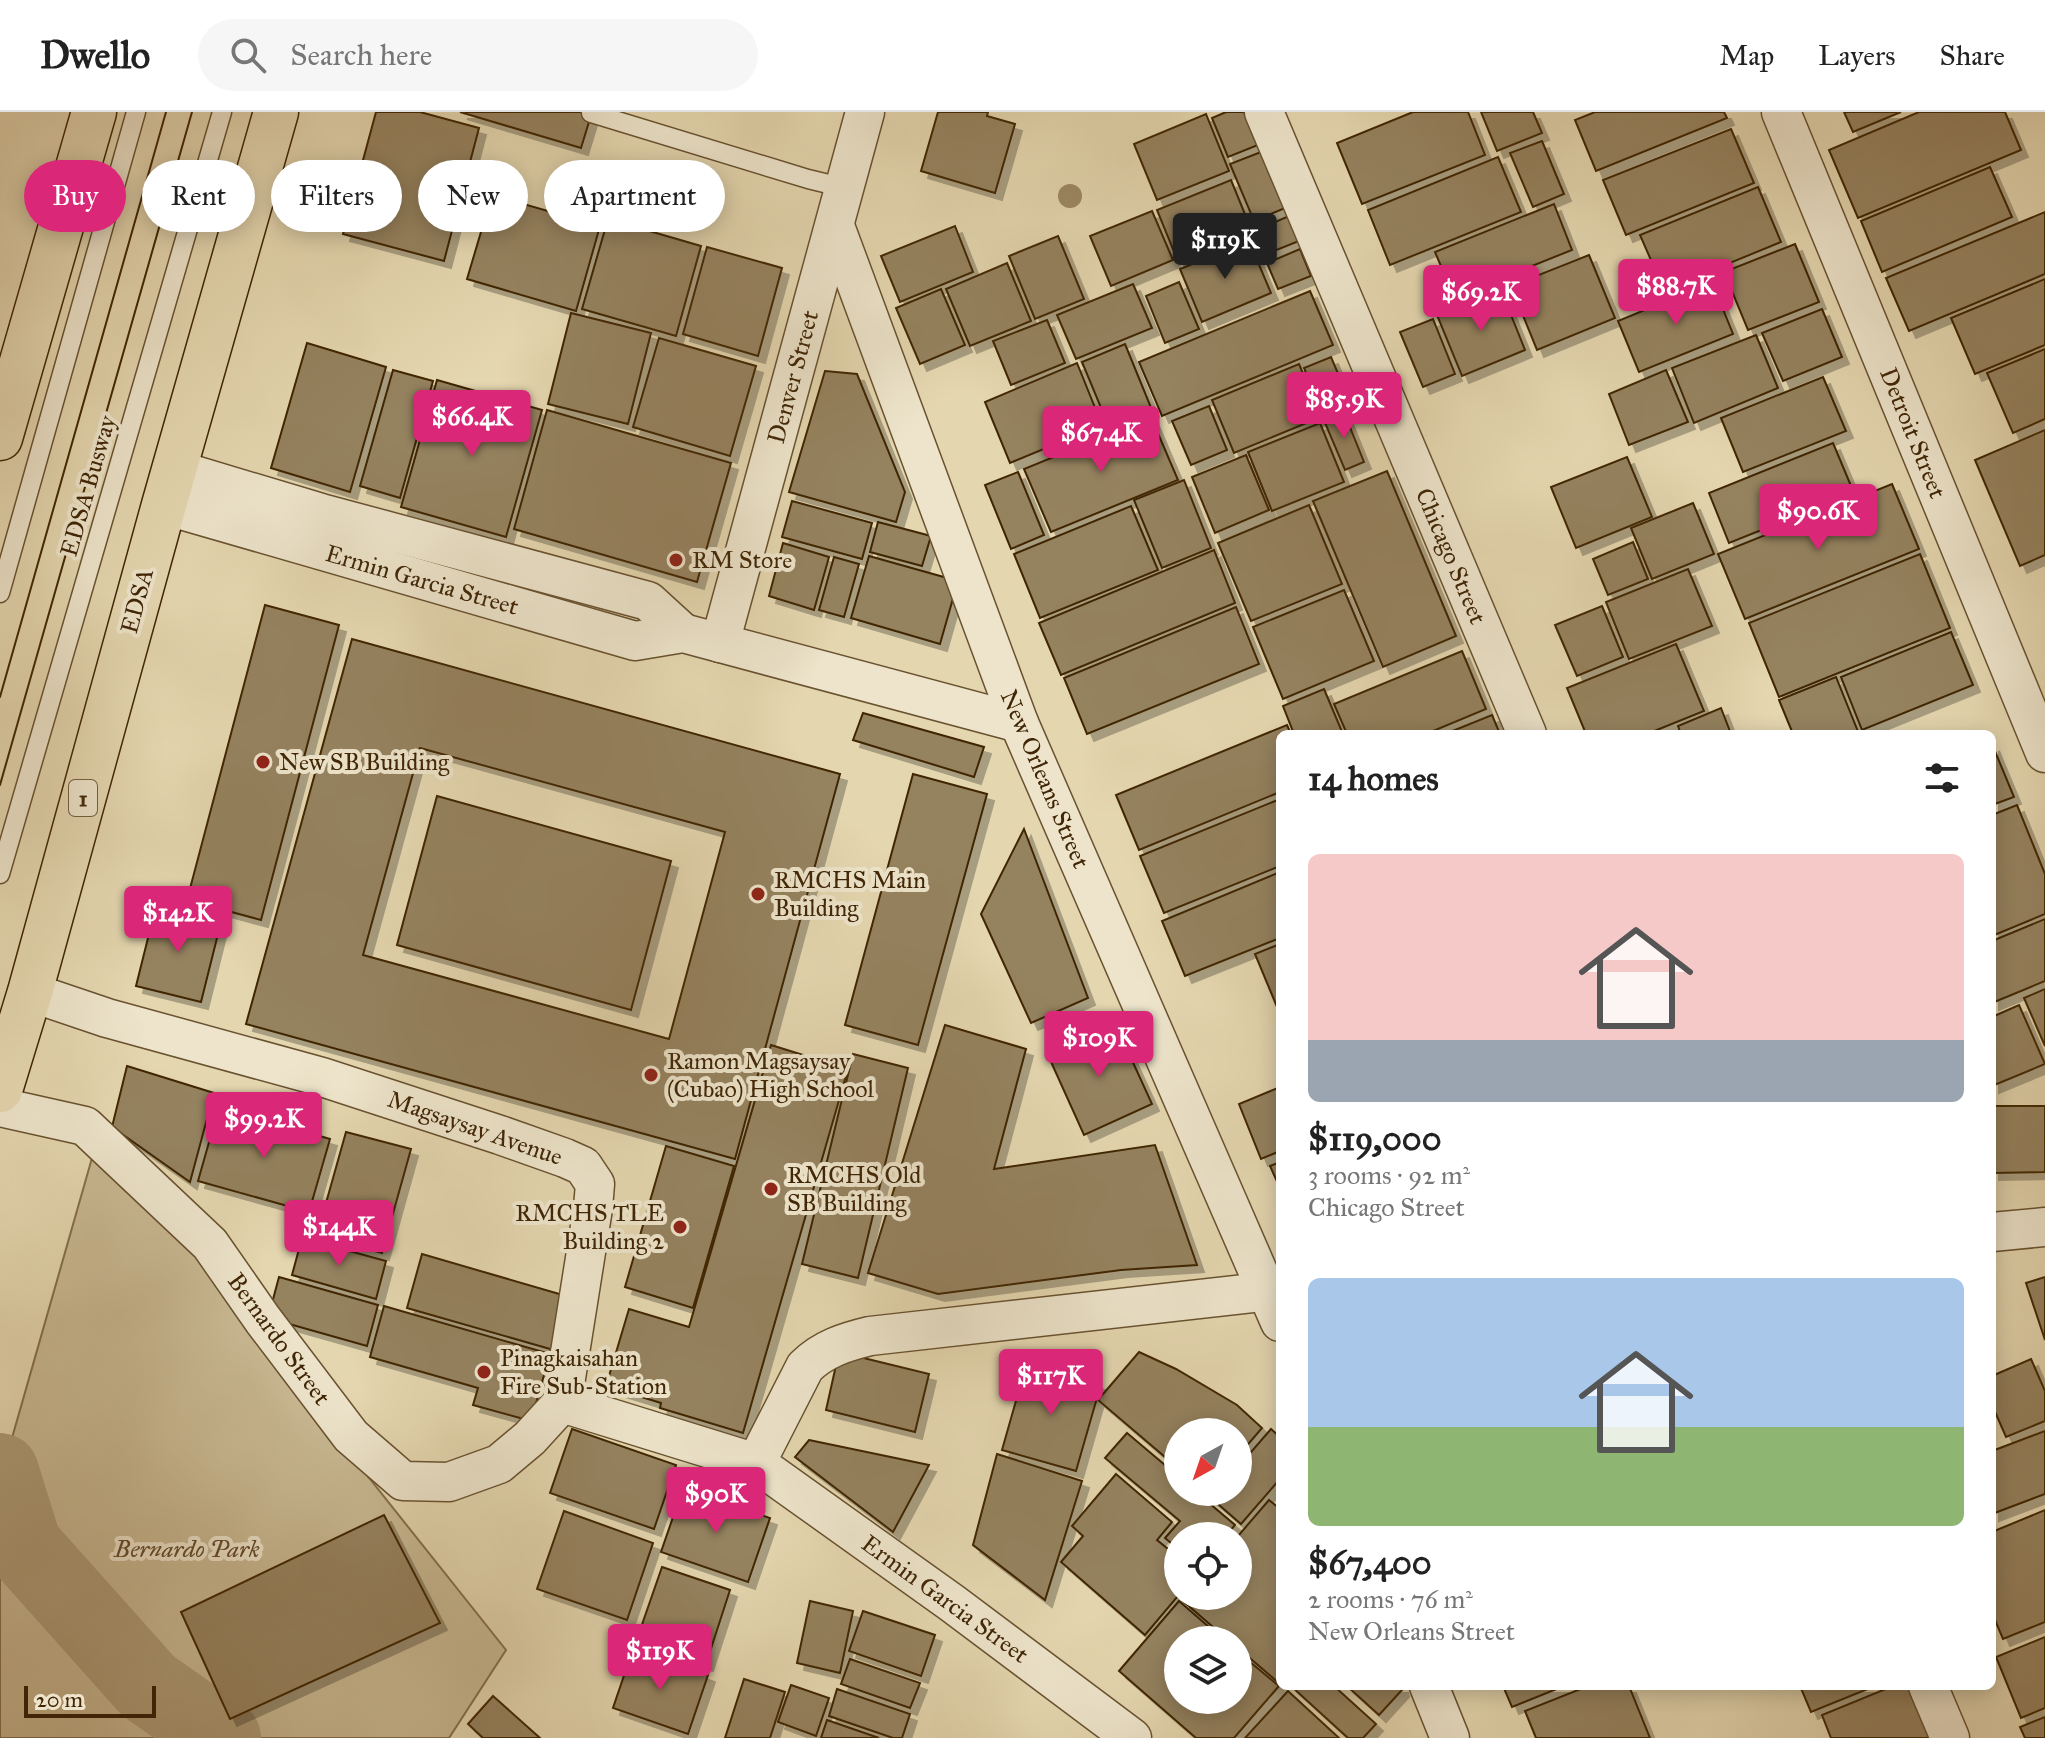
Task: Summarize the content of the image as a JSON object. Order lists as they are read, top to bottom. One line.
{"streets":{"highway":["EDSA","1"],"street":["Denver Street","Detroit Street","Chicago Street","Ermin Garcia Street","New Orleans Street","Magsaysay Avenue","Bernardo Street"],"lane":["EDSA Busway"]},"crossings":[["Denver Street","Ermin Garcia Street"],["Denver Street","New Orleans Street"],["Ermin Garcia Street","EDSA"],["Ermin Garcia Street","New Orleans Street"],["EDSA","Magsaysay Avenue"],["Magsaysay Avenue","Bernardo Street"]],"parks":["Bernardo Park"],"places":["RM Store","New SB Building","RMCHS Main Building","Ramon Magsaysay (Cubao) High School","RMCHS Old SB Building","RMCHS TLE Building 2","Pinagkaisahan Fire Sub-Station"],"scale_bar":"20 m","north":"bottom left","page":{"header":"Dwello","search":"Search here","nav":["Map","Layers","Share"],"chip":["Buy","Rent","Filters","New","Apartment"],"price":["$119K","$88.7K","$69.2K","$85.9K","$66.4K","$67.4K","$90.6K","$142K","$109K","$99.2K","$144K","$117K","$90K","$119K"],"heading":"14 homes","list":[{"name":"$119,000","note":"3 rooms · 92 m² · Chicago Street"},{"name":"$67,400","note":"2 rooms · 76 m² · New Orleans Street"}],"scale":"20 m"}}
